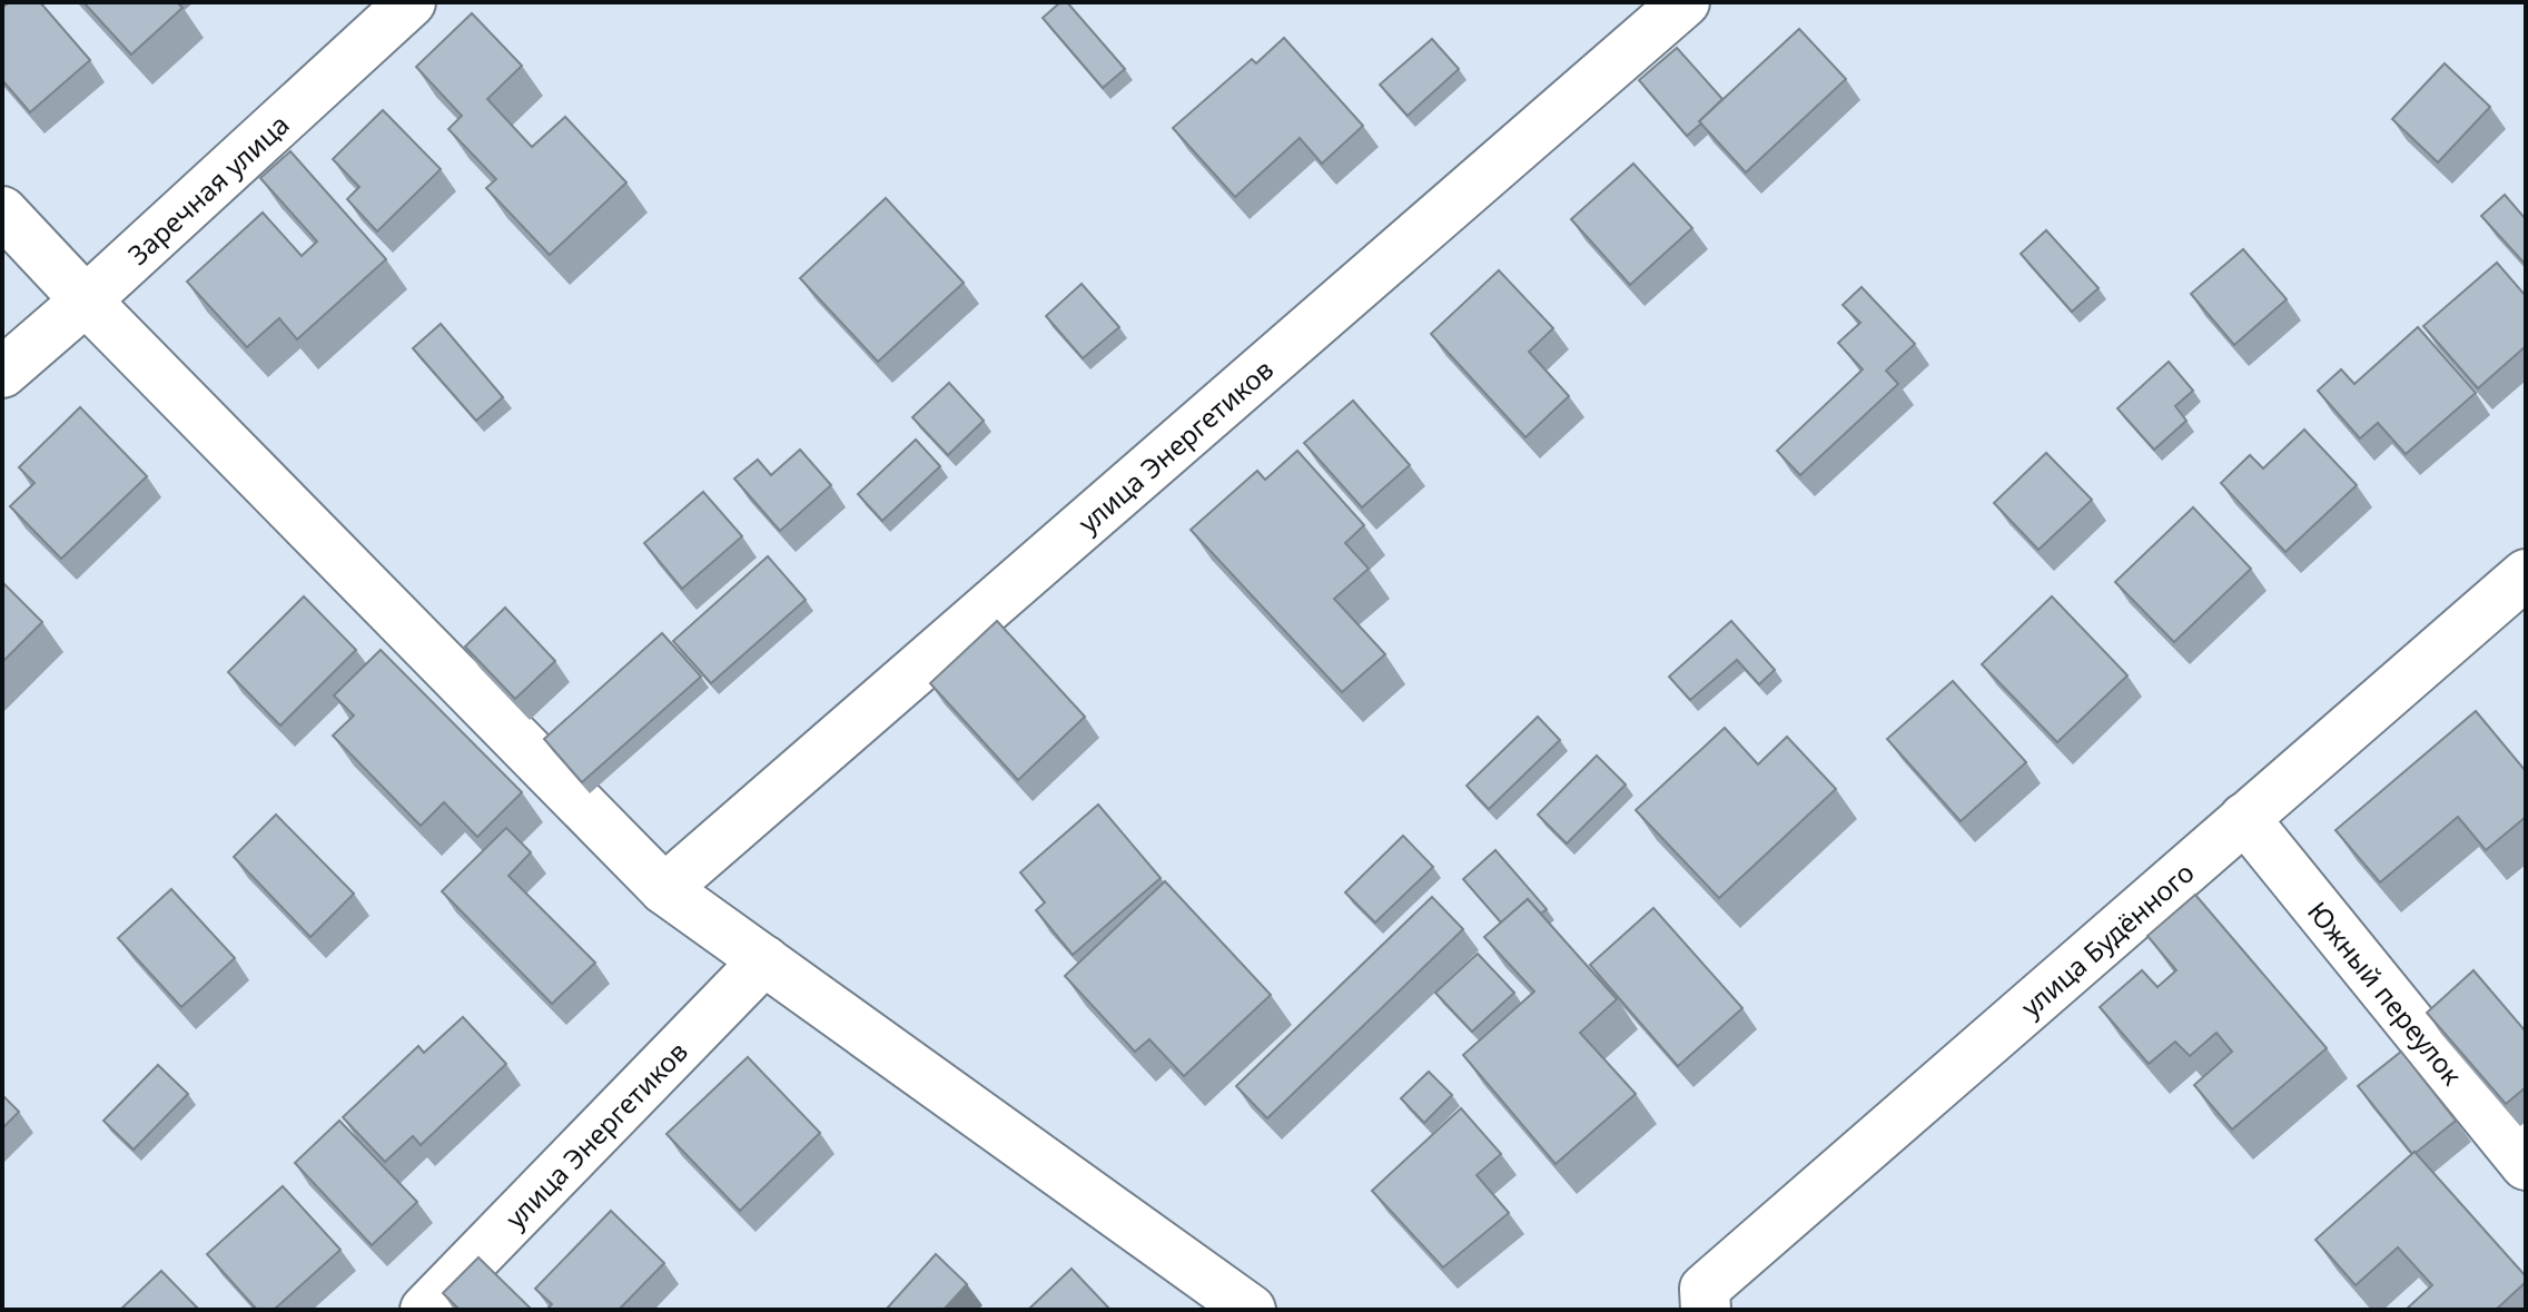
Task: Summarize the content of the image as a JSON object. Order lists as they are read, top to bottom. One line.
{"streets":{"street":["Заречная улица","улица Энергетиков","улица Будённого","Южный переулок"]},"crossings":[["улица Будённого","Южный переулок"]]}
